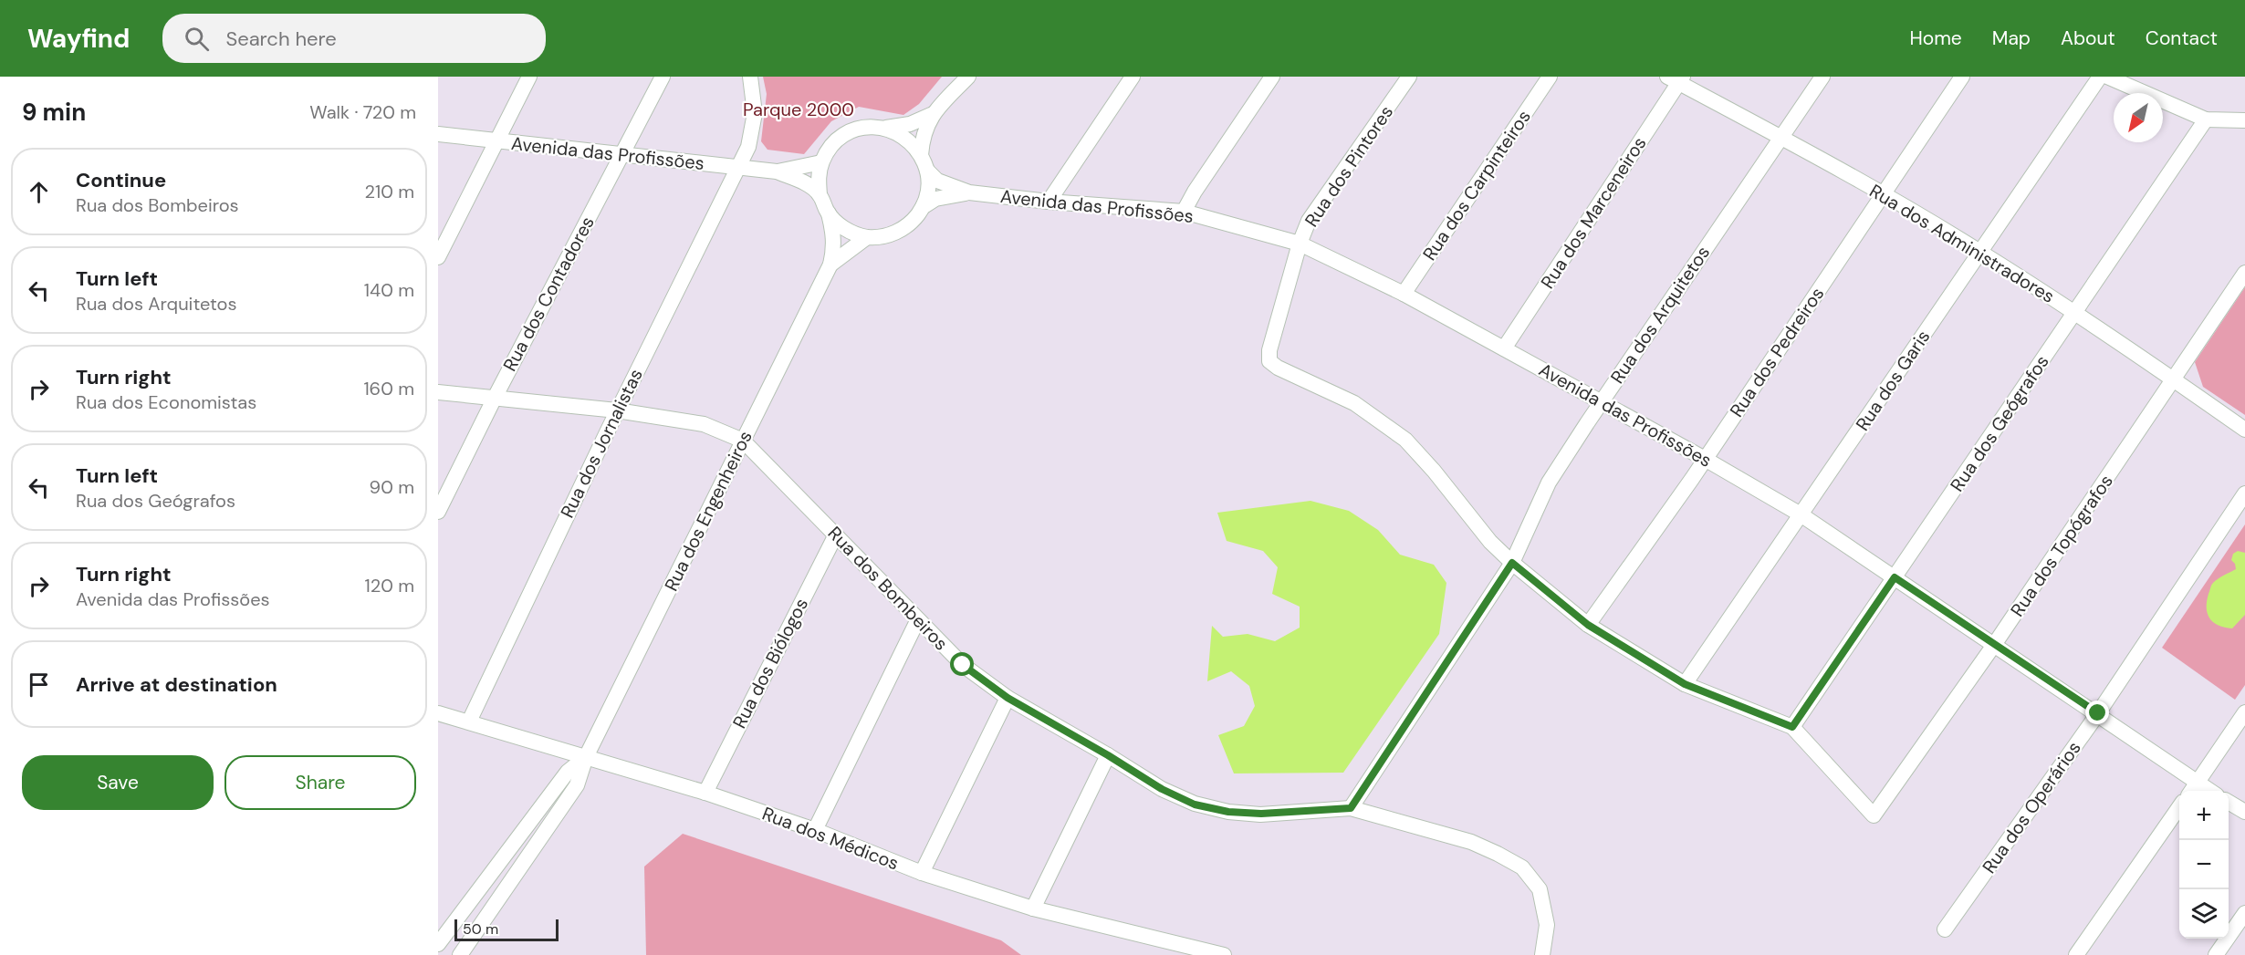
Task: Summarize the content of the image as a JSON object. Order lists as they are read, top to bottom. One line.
{"streets":{"street":["Avenida das Profissões","Rua dos Pintores","Rua dos Carpinteiros","Rua dos Marceneiros","Rua dos Administradores","Rua dos Contadores","Rua dos Arquitetos","Rua dos Pedreiros","Rua dos Garis","Rua dos Geógrafos","Rua dos Jornalistas","Rua dos Engenheiros","Rua dos Topógrafos","Rua dos Bombeiros","Rua dos Biólogos","Rua dos Operários","Rua dos Médicos"]},"crossings":[["Avenida das Profissões","Rua dos Pintores"],["Avenida das Profissões","Rua dos Carpinteiros"],["Avenida das Profissões","Rua dos Marceneiros"],["Avenida das Profissões","Rua dos Contadores"],["Avenida das Profissões","Rua dos Arquitetos"],["Avenida das Profissões","Rua dos Pedreiros"],["Avenida das Profissões","Rua dos Garis"],["Avenida das Profissões","Rua dos Geógrafos"],["Avenida das Profissões","Rua dos Jornalistas"],["Avenida das Profissões","Rua dos Topógrafos"],["Avenida das Profissões","Rua dos Operários"],["Rua dos Pintores","Rua dos Arquitetos"],["Rua dos Marceneiros","Rua dos Administradores"],["Rua dos Administradores","Rua dos Arquitetos"],["Rua dos Administradores","Rua dos Pedreiros"],["Rua dos Administradores","Rua dos Garis"],["Rua dos Administradores","Rua dos Geógrafos"],["Rua dos Administradores","Rua dos Topógrafos"],["Rua dos Contadores","Rua dos Bombeiros"],["Rua dos Arquitetos","Rua dos Bombeiros"],["Rua dos Geógrafos","Rua dos Topógrafos"],["Rua dos Jornalistas","Rua dos Bombeiros"],["Rua dos Jornalistas","Rua dos Médicos"],["Rua dos Engenheiros","Rua dos Bombeiros"],["Rua dos Engenheiros","Rua dos Médicos"],["Rua dos Bombeiros","Rua dos Biólogos"],["Rua dos Biólogos","Rua dos Médicos"]],"parks":["Parque 2000"],"scale_bar":"50 m","north":"bottom left","page":{"header":"Wayfind","search":"Search here","nav":["Home","Map","About","Contact"],"heading":["9 min","Walk · 720 m"],"list":[["Continue","Rua dos Bombeiros","210 m"],["Turn left","Rua dos Arquitetos","140 m"],["Turn right","Rua dos Economistas","160 m"],["Turn left","Rua dos Geógrafos","90 m"],["Turn right","Avenida das Profissões","120 m"],"Arrive at destination"],"buttons":["Save","Share"],"map_buttons":["+","−"],"scale":"50 m"}}
